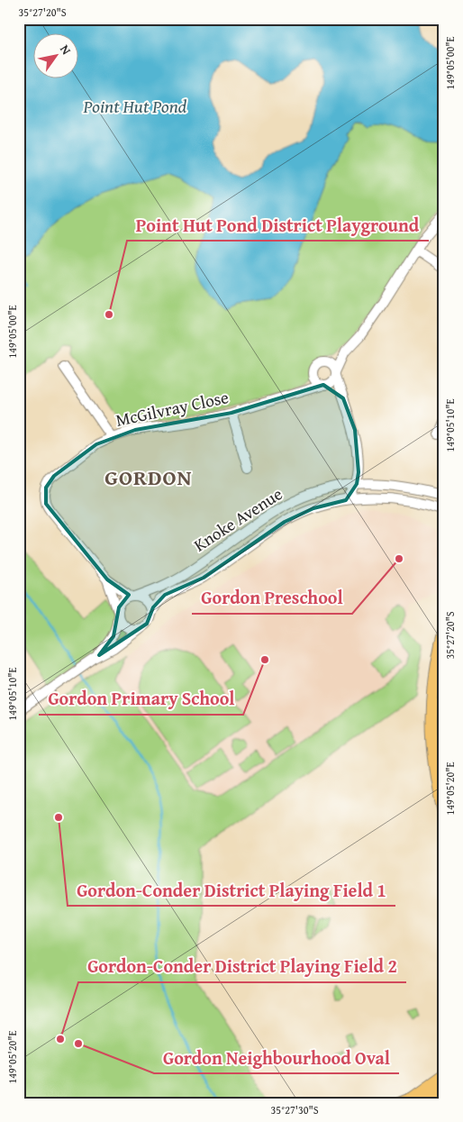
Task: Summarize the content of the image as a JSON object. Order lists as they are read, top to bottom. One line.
{"streets":{"street":["McGilvray Close","Knoke Avenue"]},"crossings":[["McGilvray Close","Knoke Avenue"]],"districts":["GORDON"],"water":["Point Hut Pond"],"places":["Point Hut Pond District Playground","Gordon Preschool","Gordon Primary School","Gordon-Conder District Playing Field 1","Gordon-Conder District Playing Field 2","Gordon Neighbourhood Oval"],"north":"top right","coordinates":["35°27'20\"S","149°05'00\"E","149°05'10\"E","149°05'20\"E","35°27'30\"S"]}
